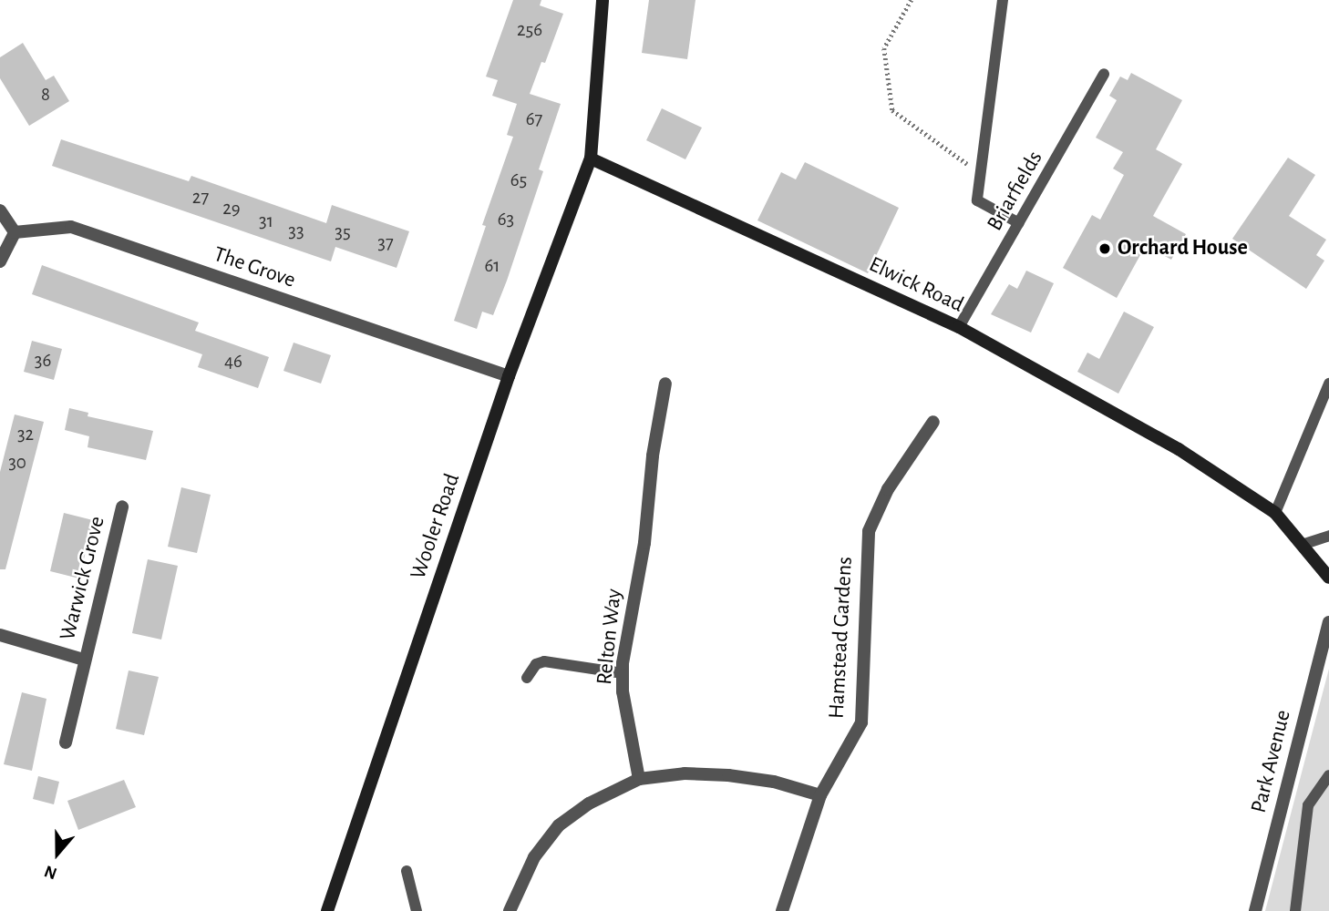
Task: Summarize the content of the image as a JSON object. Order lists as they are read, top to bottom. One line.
{"streets":{"street":["The Grove","Elwick Road","Wooler Road","Warwick Grove","Relton Way","Hamstead Gardens","Park Avenue"],"lane":["Briarfields"]},"crossings":[["Briarfields","Elwick Road"],["The Grove","Wooler Road"],["Elwick Road","Wooler Road"]],"places":["Orchard House"],"house_numbers":["256","8","67","65","27","29","63","31","33","35","37","61","36","46","32","30"],"north":"bottom"}
